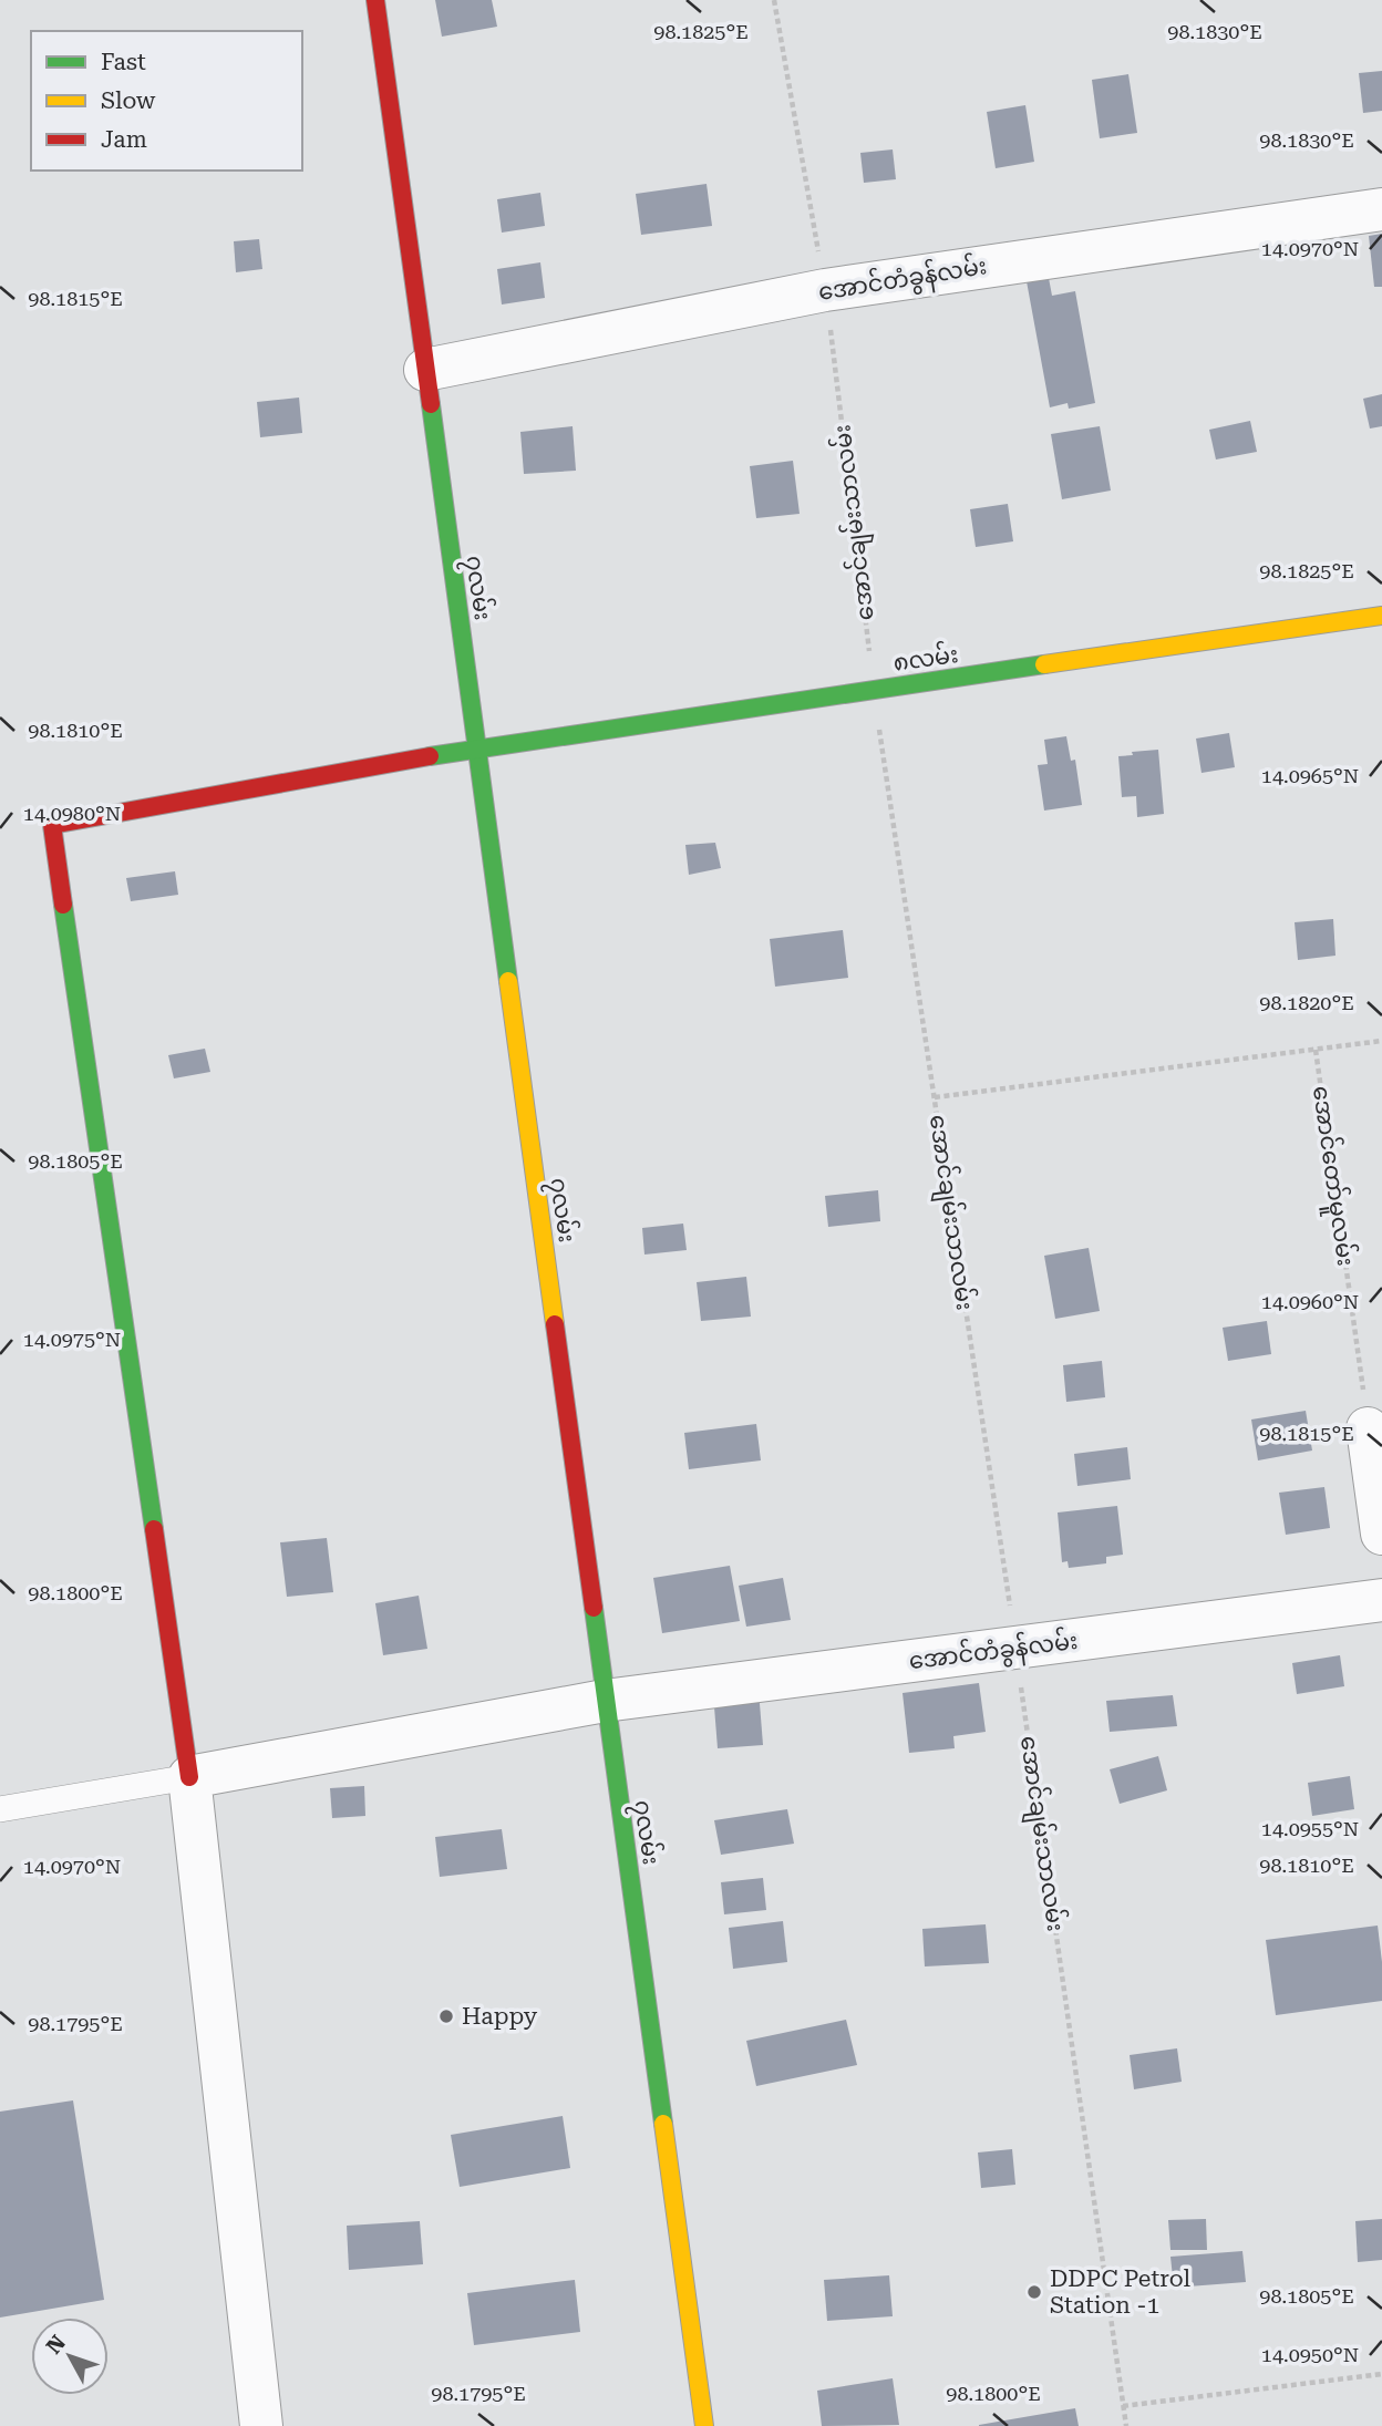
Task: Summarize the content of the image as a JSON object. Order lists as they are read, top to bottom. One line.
{"streets":{"street":["အောင်တံခွန်လမ်း","၇လမ်း","၈လမ်း"],"path":["အောင်ချမ်းသာလမ်း","အောင်တော်မူလမ်း"]},"crossings":[["အောင်တံခွန်လမ်း","အောင်ချမ်းသာလမ်း"],["အောင်တံခွန်လမ်း","၇လမ်း"],["အောင်တံခွန်လမ်း","၈လမ်း"],["အောင်ချမ်းသာလမ်း","၈လမ်း"],["၇လမ်း","၈လမ်း"]],"places":["Happy","DDPC Petrol Station -1"],"legend":["Fast","Slow","Jam"],"north":"top left","coordinates":["98.1825°E","98.1830°E","14.0970°N","98.1815°E","98.1810°E","14.0965°N","14.0980°N","98.1820°E","98.1805°E","14.0960°N","14.0975°N","98.1800°E","14.0955°N","98.1795°E","14.0950°N"]}
